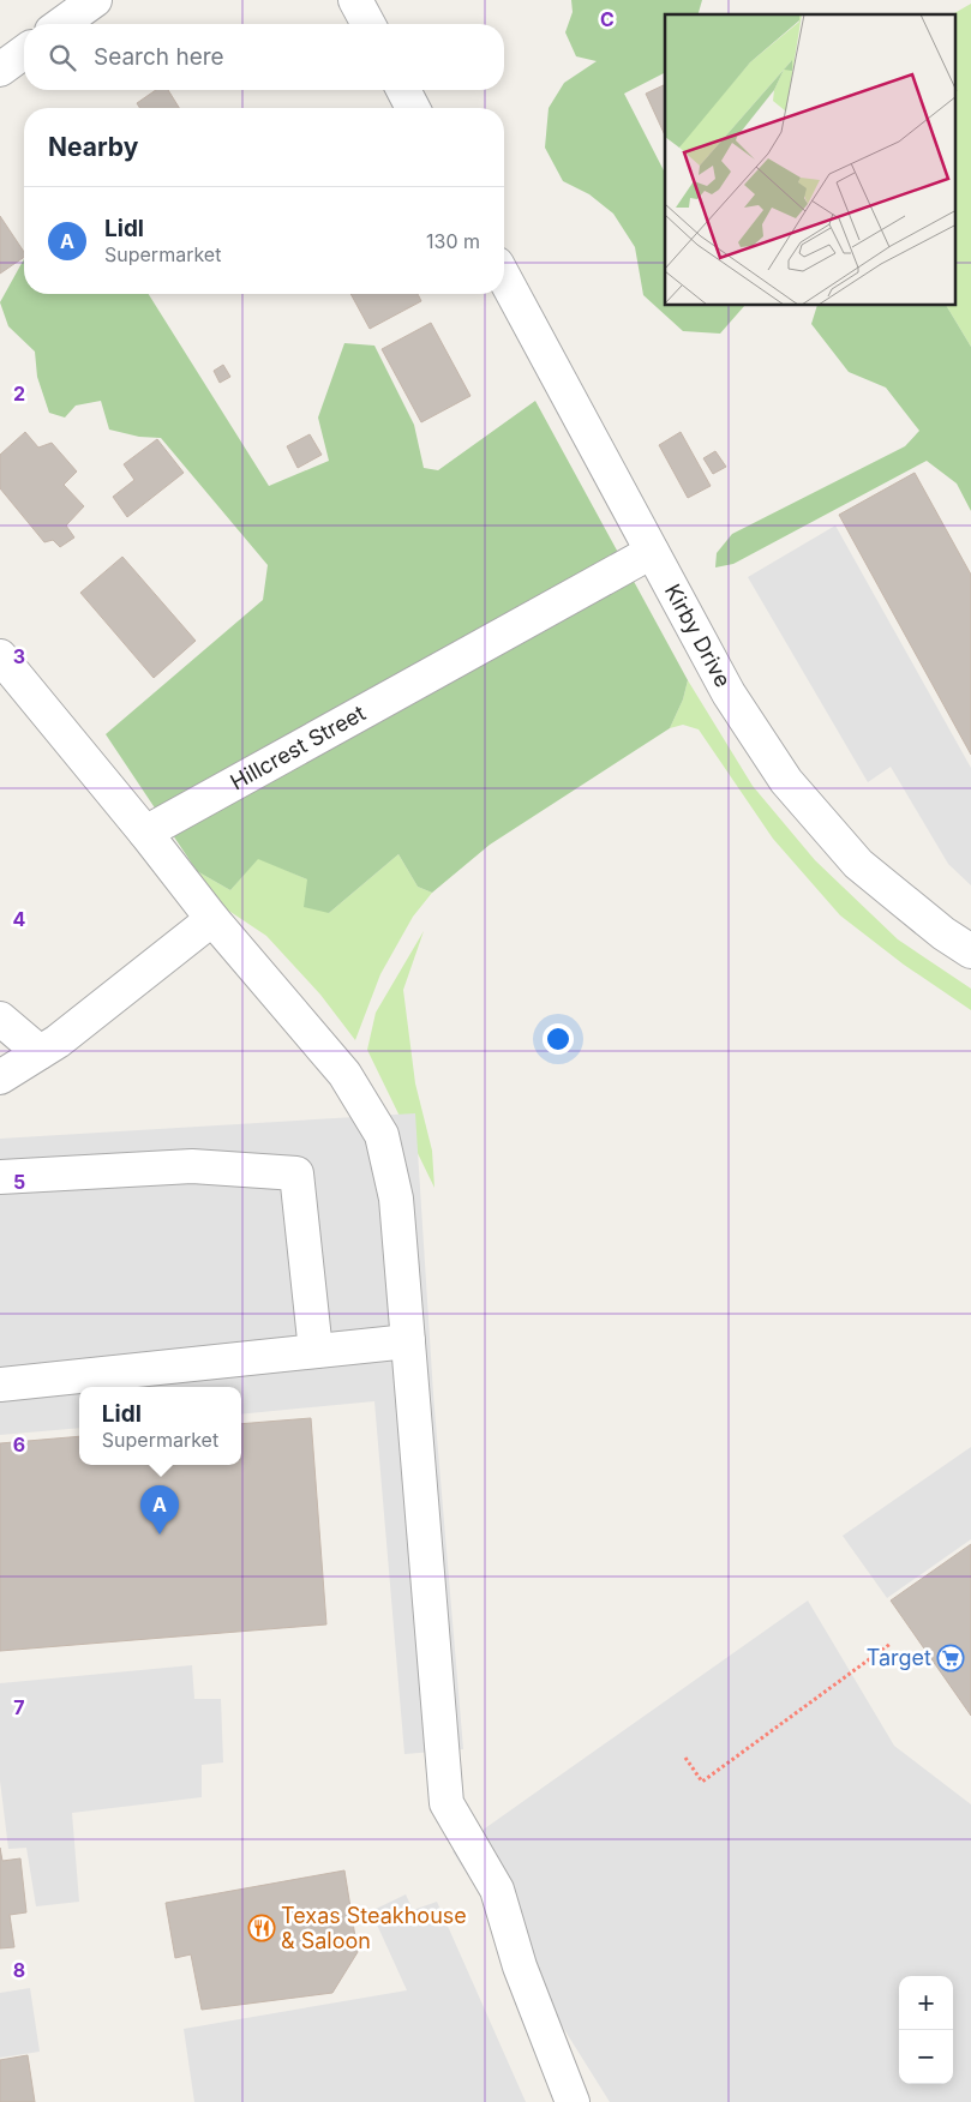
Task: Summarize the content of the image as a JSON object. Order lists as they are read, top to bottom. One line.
{"streets":{"street":["Kirby Drive","Hillcrest Street"]},"crossings":[["Kirby Drive","Hillcrest Street"]],"places":{"supermarket":["Target"],"restaurant":["Texas Steakhouse & Saloon"]},"page":{"search":"Search here","heading":"Nearby","list":[{"mark":"A","name":"Lidl","note":"Supermarket","value":"130 m"}],"popup":["Lidl","Supermarket"],"pins":"A","map_buttons":["+","−"]},"grid":{"columns":["C"],"rows":["2","3","4","5","6","7","8"]}}
